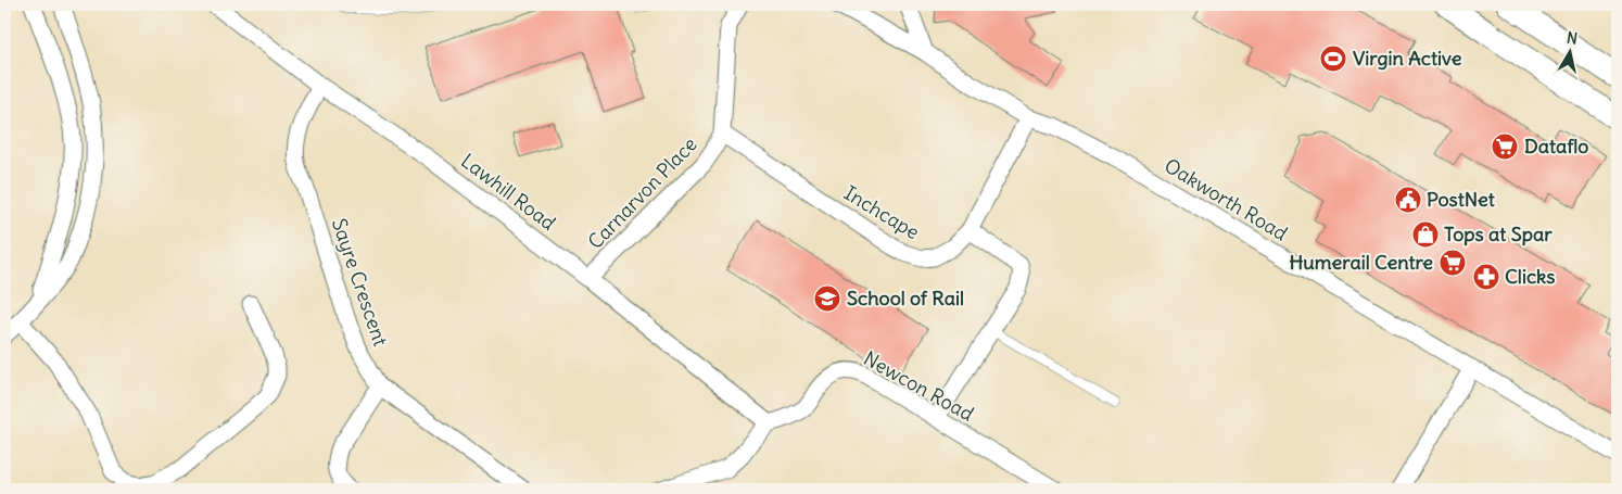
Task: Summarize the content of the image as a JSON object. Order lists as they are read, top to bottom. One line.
{"streets":{"street":["Lawhill Road","Carnarvon Place","Oakworth Road","Inchcape","Sayre Crescent","Newcon Road"]},"crossings":[["Lawhill Road","Carnarvon Place"],["Lawhill Road","Sayre Crescent"],["Lawhill Road","Newcon Road"],["Carnarvon Place","Inchcape"],["Oakworth Road","Inchcape"]],"places":{"sports":["Virgin Active"],"supermarket":["Dataflo","Humerail Centre"],"public building":["PostNet"],"shop":["Tops at Spar"],"pharmacy":["Clicks"],"school or university":["School of Rail"]},"north":"top"}
